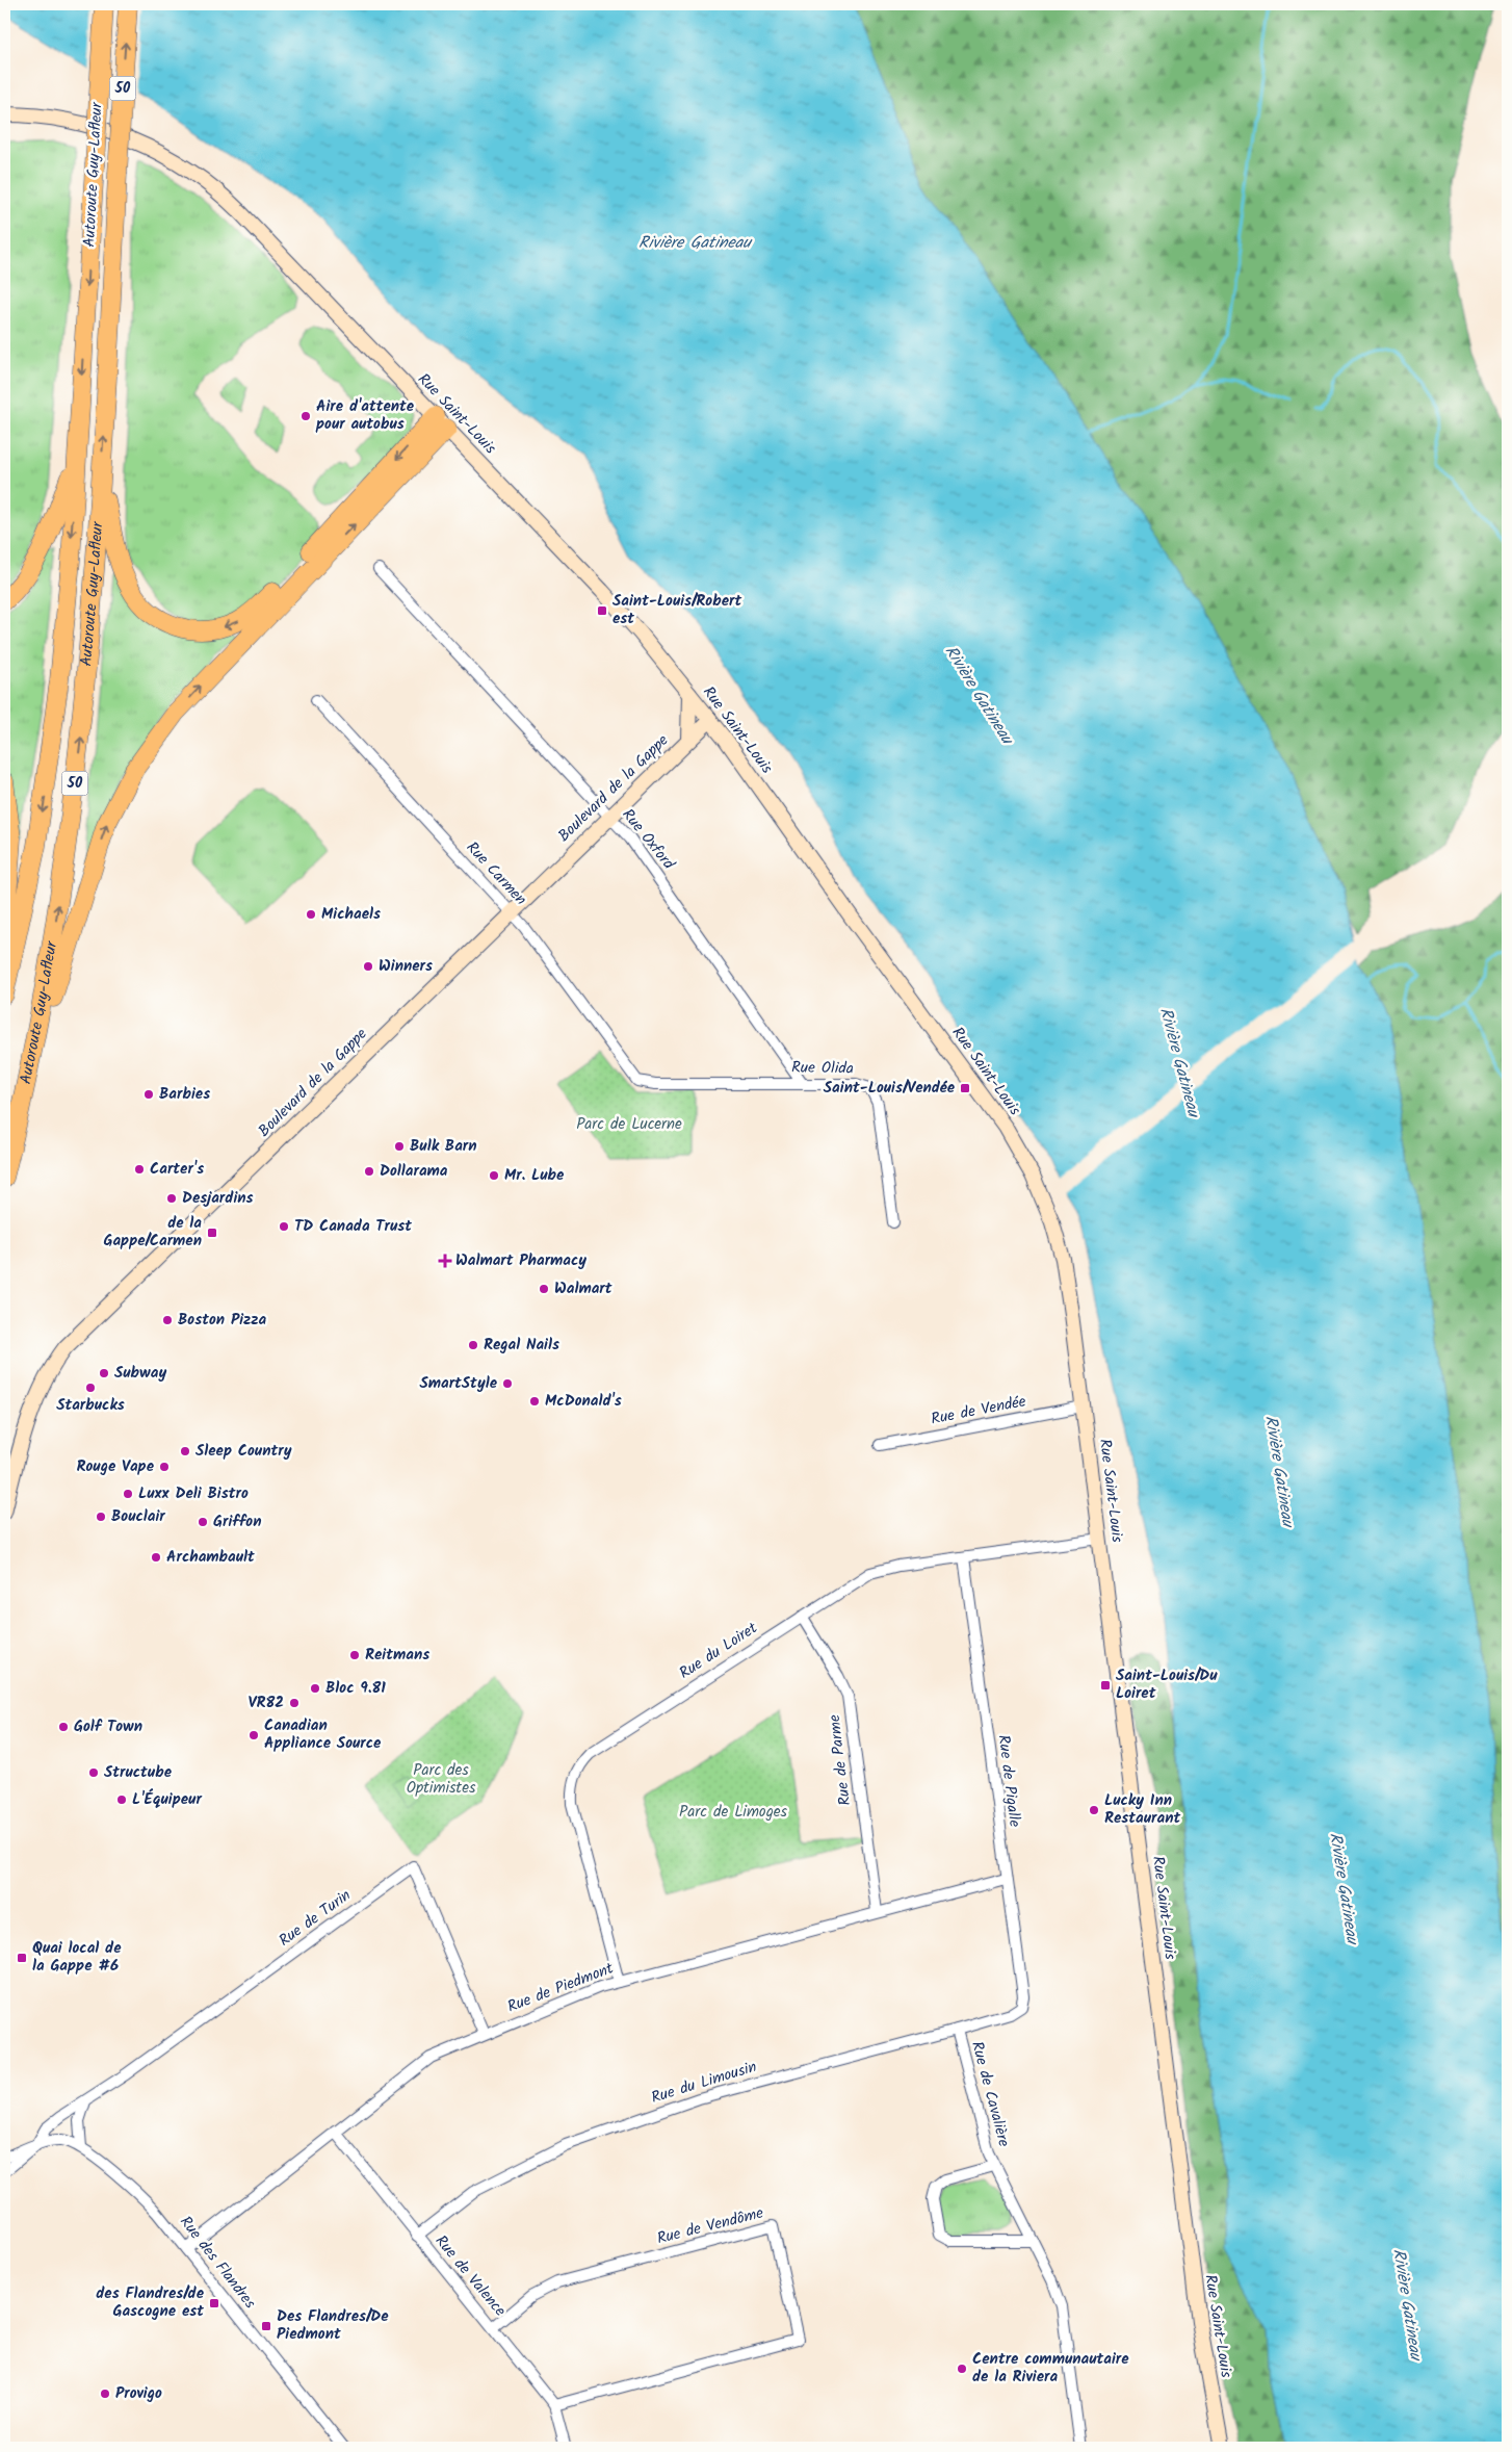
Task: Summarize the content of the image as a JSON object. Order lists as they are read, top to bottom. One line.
{"streets":{"highway":["50","Autoroute Guy-Lafleur"],"main road":["Rue Saint-Louis","Boulevard de la Gappe"],"street":["Rue Oxford","Rue Carmen","Rue Olida","Rue de Vendée","Rue du Loiret","Rue de Parme","Rue de Pigalle","Rue de Turin","Rue de Piedmont","Rue du Limousin","Rue de Cavalière","Rue de Vendôme","Rue des Flandres","Rue de Valence"]},"crossings":[["Rue Saint-Louis","Boulevard de la Gappe"],["Rue Saint-Louis","Rue de Vendée"],["Rue Saint-Louis","Rue du Loiret"],["Boulevard de la Gappe","Rue Oxford"],["Boulevard de la Gappe","Rue Carmen"],["Rue Oxford","Rue Olida"],["Rue Carmen","Rue Olida"],["Rue du Loiret","Rue de Parme"],["Rue du Loiret","Rue de Pigalle"],["Rue du Loiret","Rue de Piedmont"],["Rue de Parme","Rue de Piedmont"],["Rue de Pigalle","Rue de Piedmont"],["Rue de Pigalle","Rue du Limousin"],["Rue de Turin","Rue de Piedmont"],["Rue de Turin","Rue des Flandres"],["Rue de Piedmont","Rue des Flandres"],["Rue de Piedmont","Rue de Valence"],["Rue du Limousin","Rue de Cavalière"],["Rue du Limousin","Rue de Valence"],["Rue de Vendôme","Rue de Valence"]],"water":["Rivière Gatineau"],"parks":["Parc de Lucerne","Parc des Optimistes","Parc de Limoges"],"places":{"other":["Aire d'attente pour autobus","Michaels","Winners","Barbies","Bulk Barn","Carter's","Dollarama","Mr. Lube","Desjardins","TD Canada Trust","Walmart","Boston Pizza","Regal Nails","Subway","SmartStyle","Starbucks","McDonald's","Sleep Country","Rouge Vape","Luxx Deli Bistro","Bouclair","Griffon","Archambault","Reitmans","Bloc 9.81","VR82","Golf Town","Canadian Appliance Source","Structube","L'Équipeur","Lucky Inn Restaurant","Centre communautaire de la Riviera","Provigo"],"transit":["Saint-Louis/Robert est","Saint-Louis/Vendée","de la Gappe/Carmen","Saint-Louis/Du Loiret","Quai local de la Gappe #6","des Flandres/de Gascogne est","Des Flandres/De Piedmont"],"health":["Walmart Pharmacy"]}}
